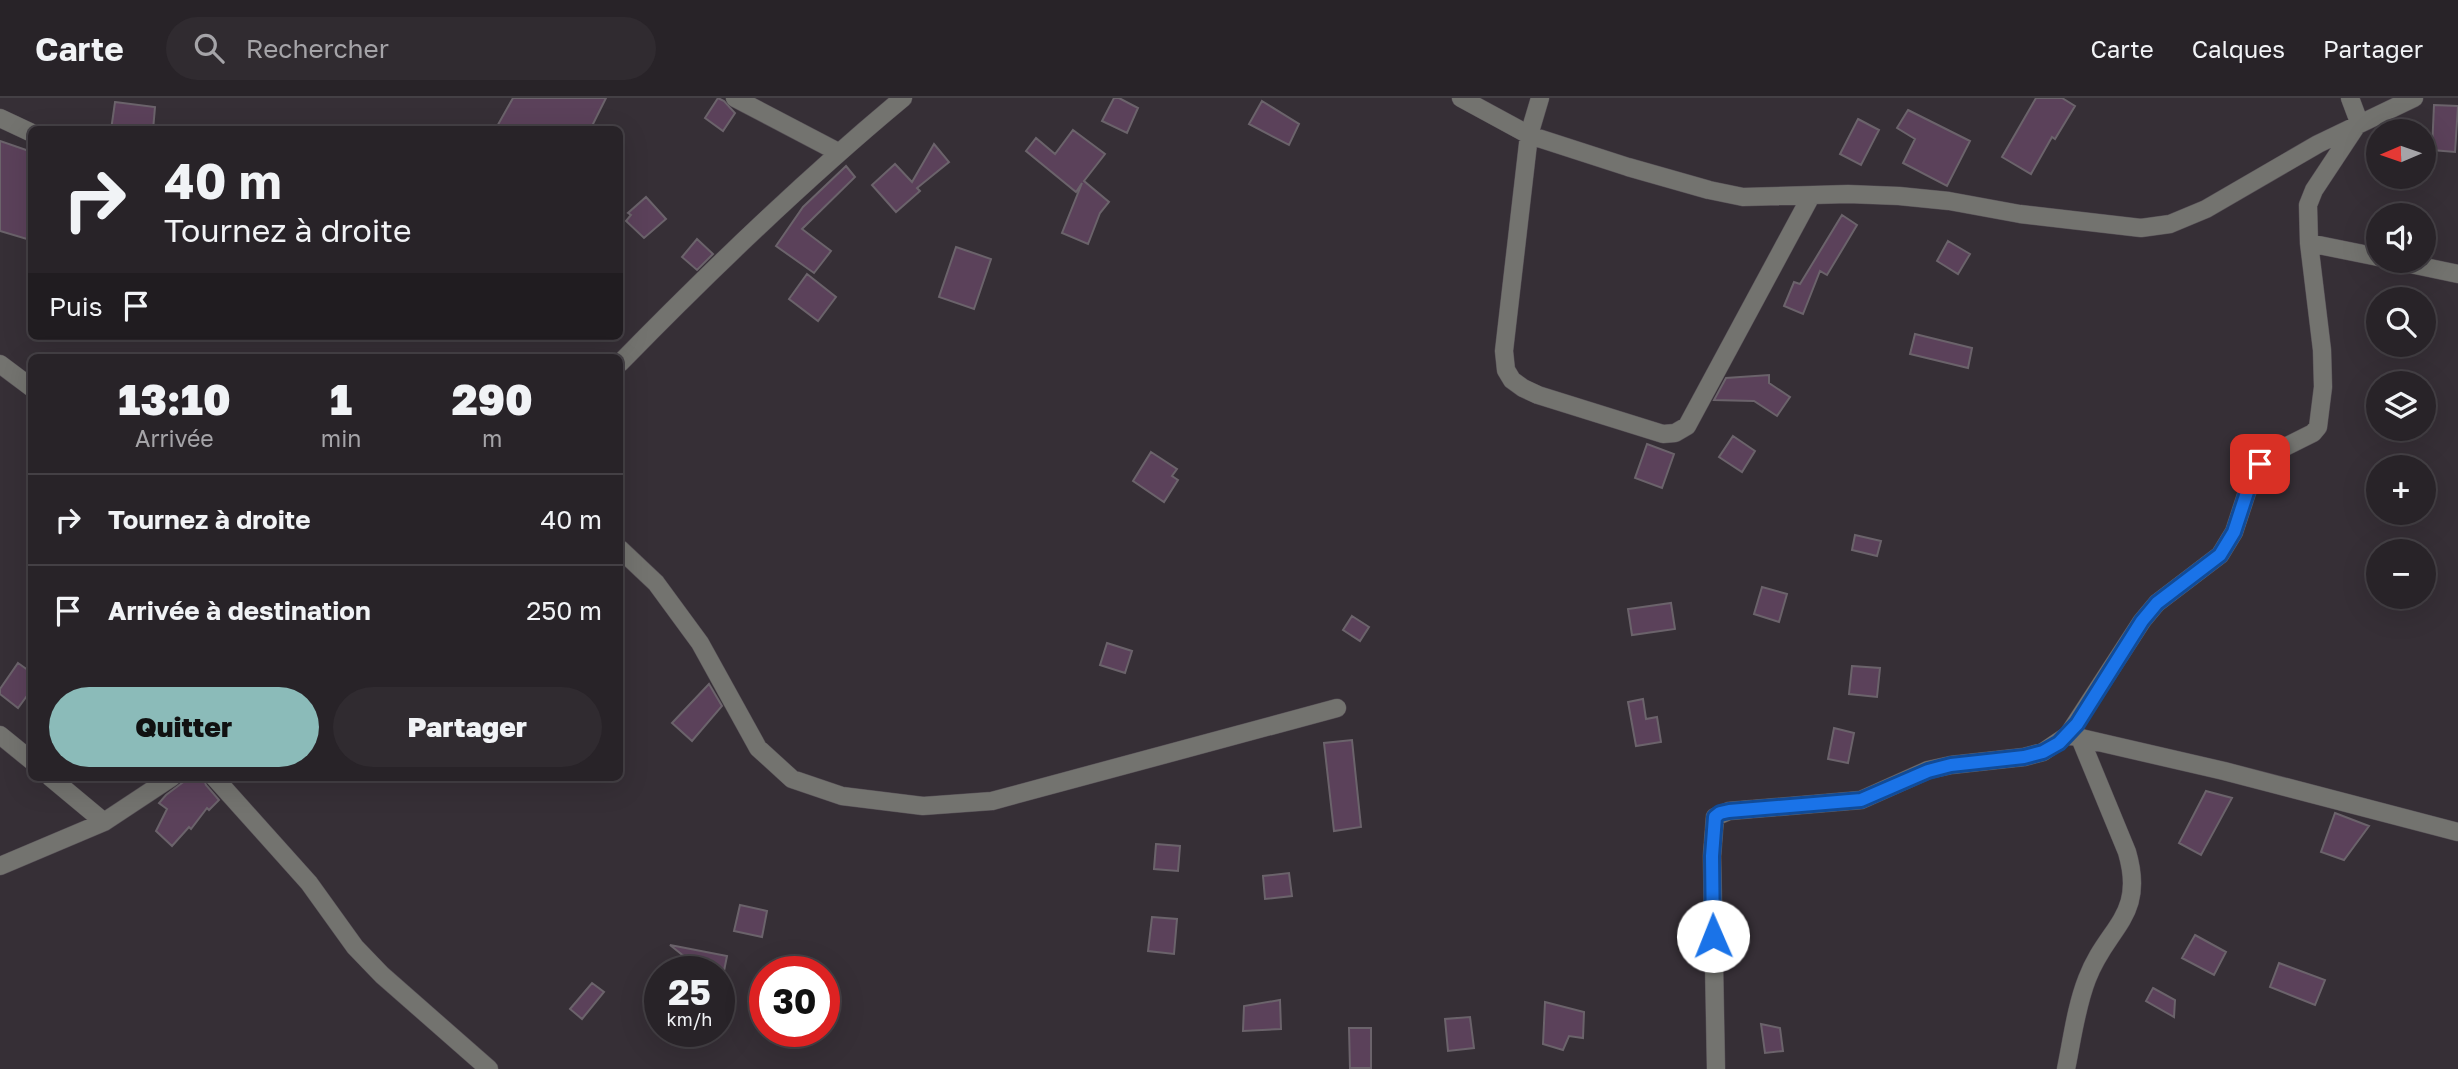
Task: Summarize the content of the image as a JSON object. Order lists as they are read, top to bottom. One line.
{"north":"left","page":{"header":"Carte","search":"Rechercher","nav":["Carte","Calques","Partager"],"map_buttons":["+","−"],"turn":["40 m","Tournez à droite"],"then":"Puis","eta":["13:10","Arrivée","1","min","290","m"],"list":[{"name":"Tournez à droite","value":"40 m"},{"name":"Arrivée à destination","value":"250 m"}],"buttons":["Quitter","Partager"],"speed":"25 km/h","limit":"30"}}
